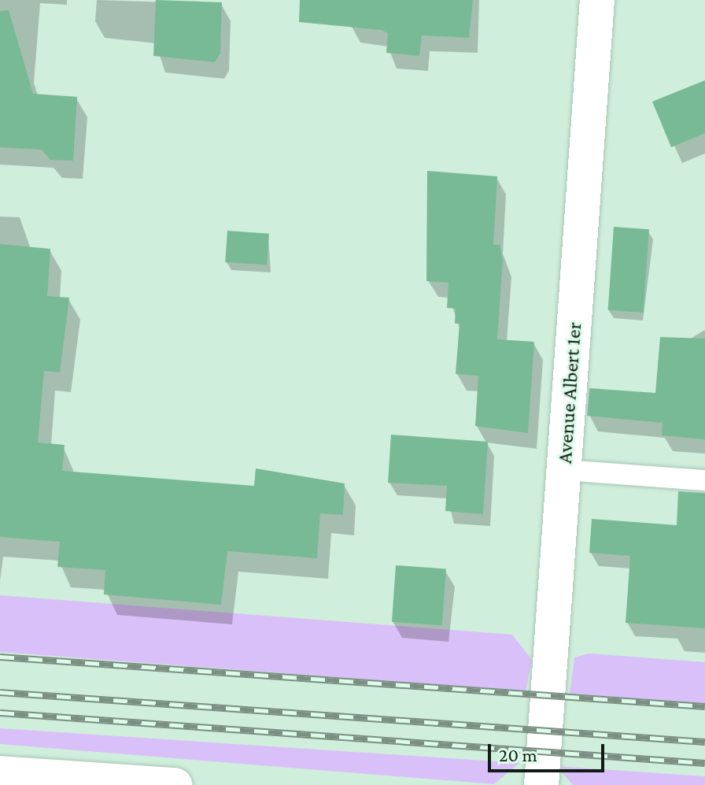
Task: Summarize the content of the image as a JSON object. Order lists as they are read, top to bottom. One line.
{"streets":{"street":["Avenue Albert 1er"]},"scale_bar":"20 m"}
